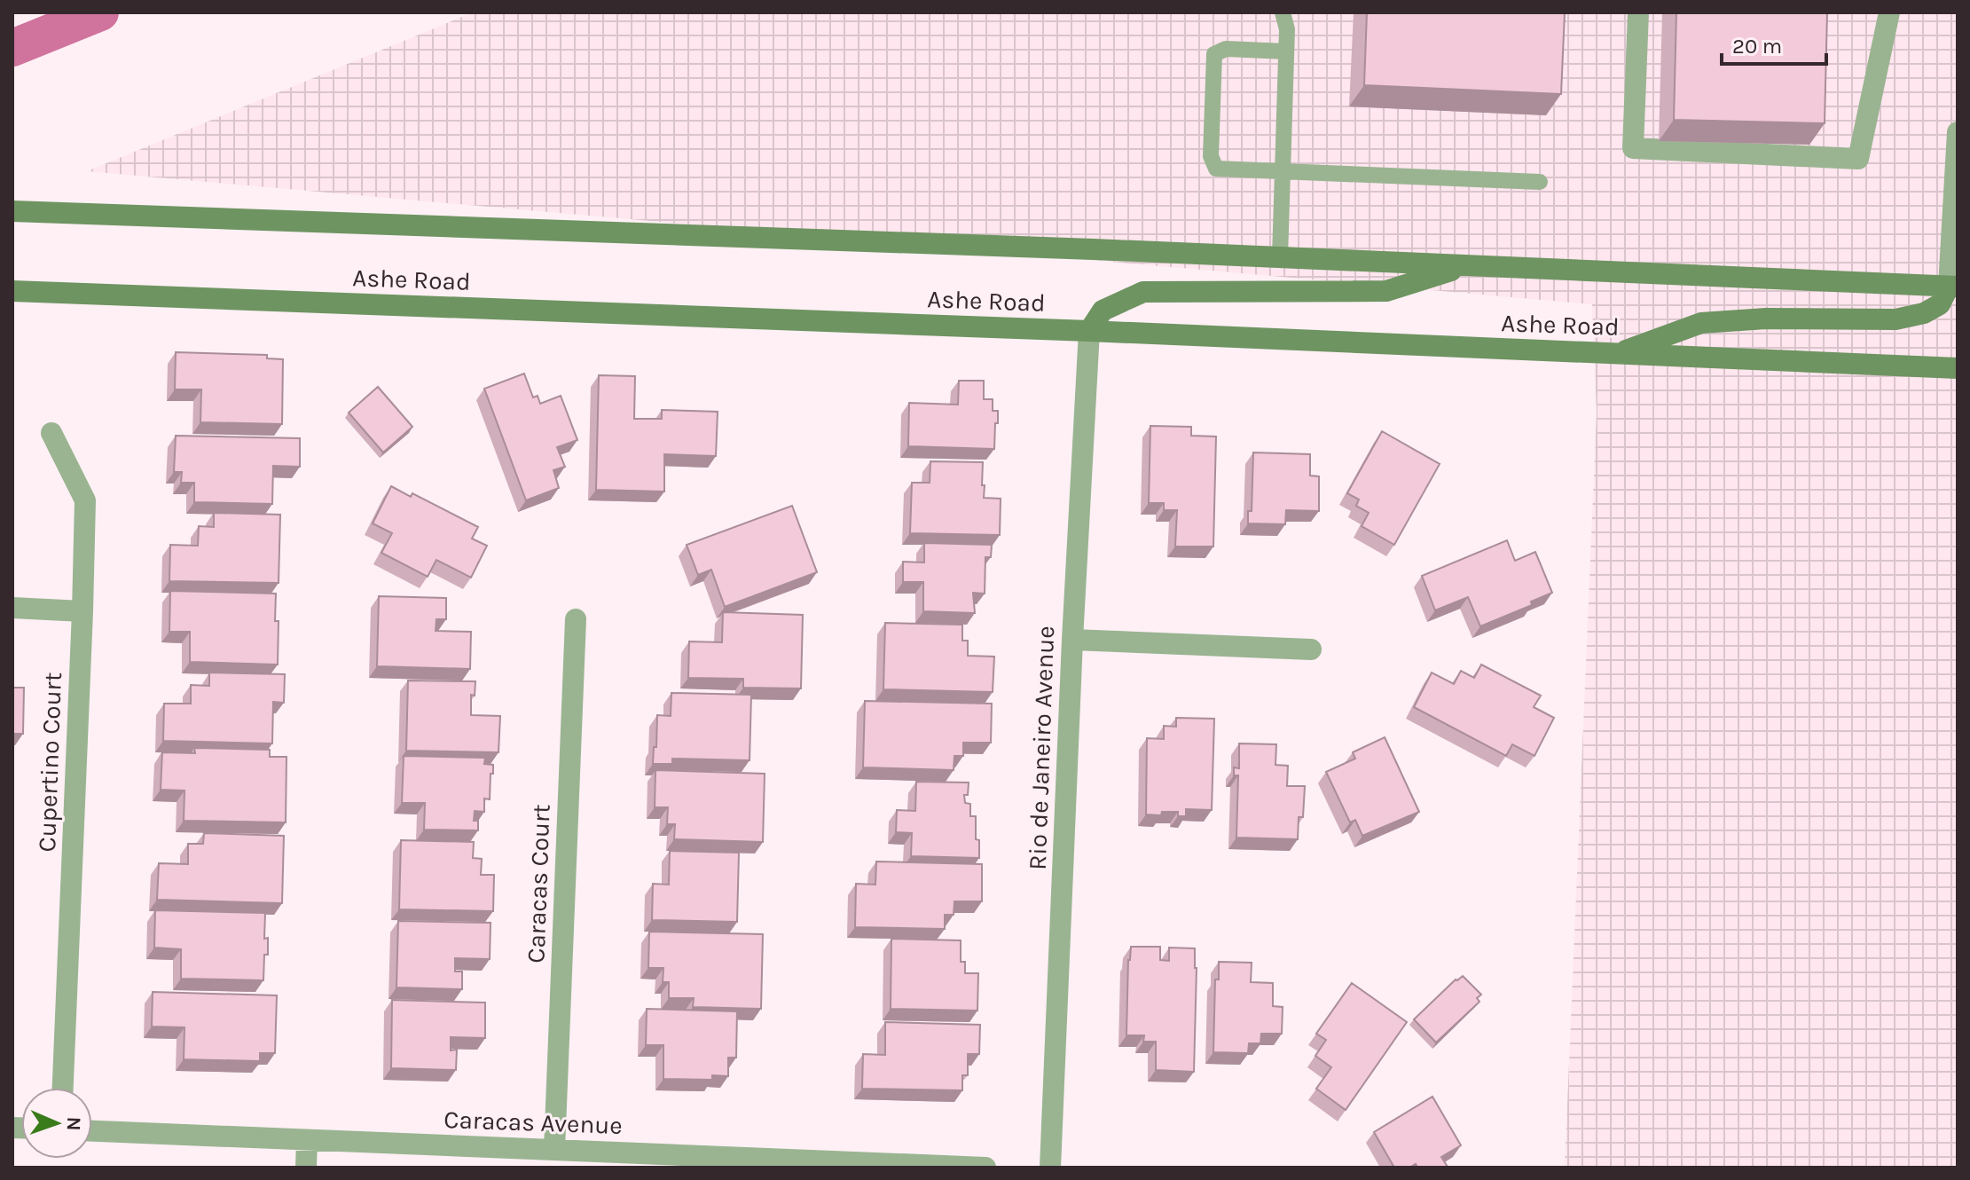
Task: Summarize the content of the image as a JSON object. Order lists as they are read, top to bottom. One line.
{"streets":{"street":["Ashe Road","Rio de Janeiro Avenue","Cupertino Court","Caracas Court","Caracas Avenue"]},"crossings":[["Ashe Road","Rio de Janeiro Avenue"],["Caracas Court","Caracas Avenue"]],"scale_bar":"20 m","north":"right"}
